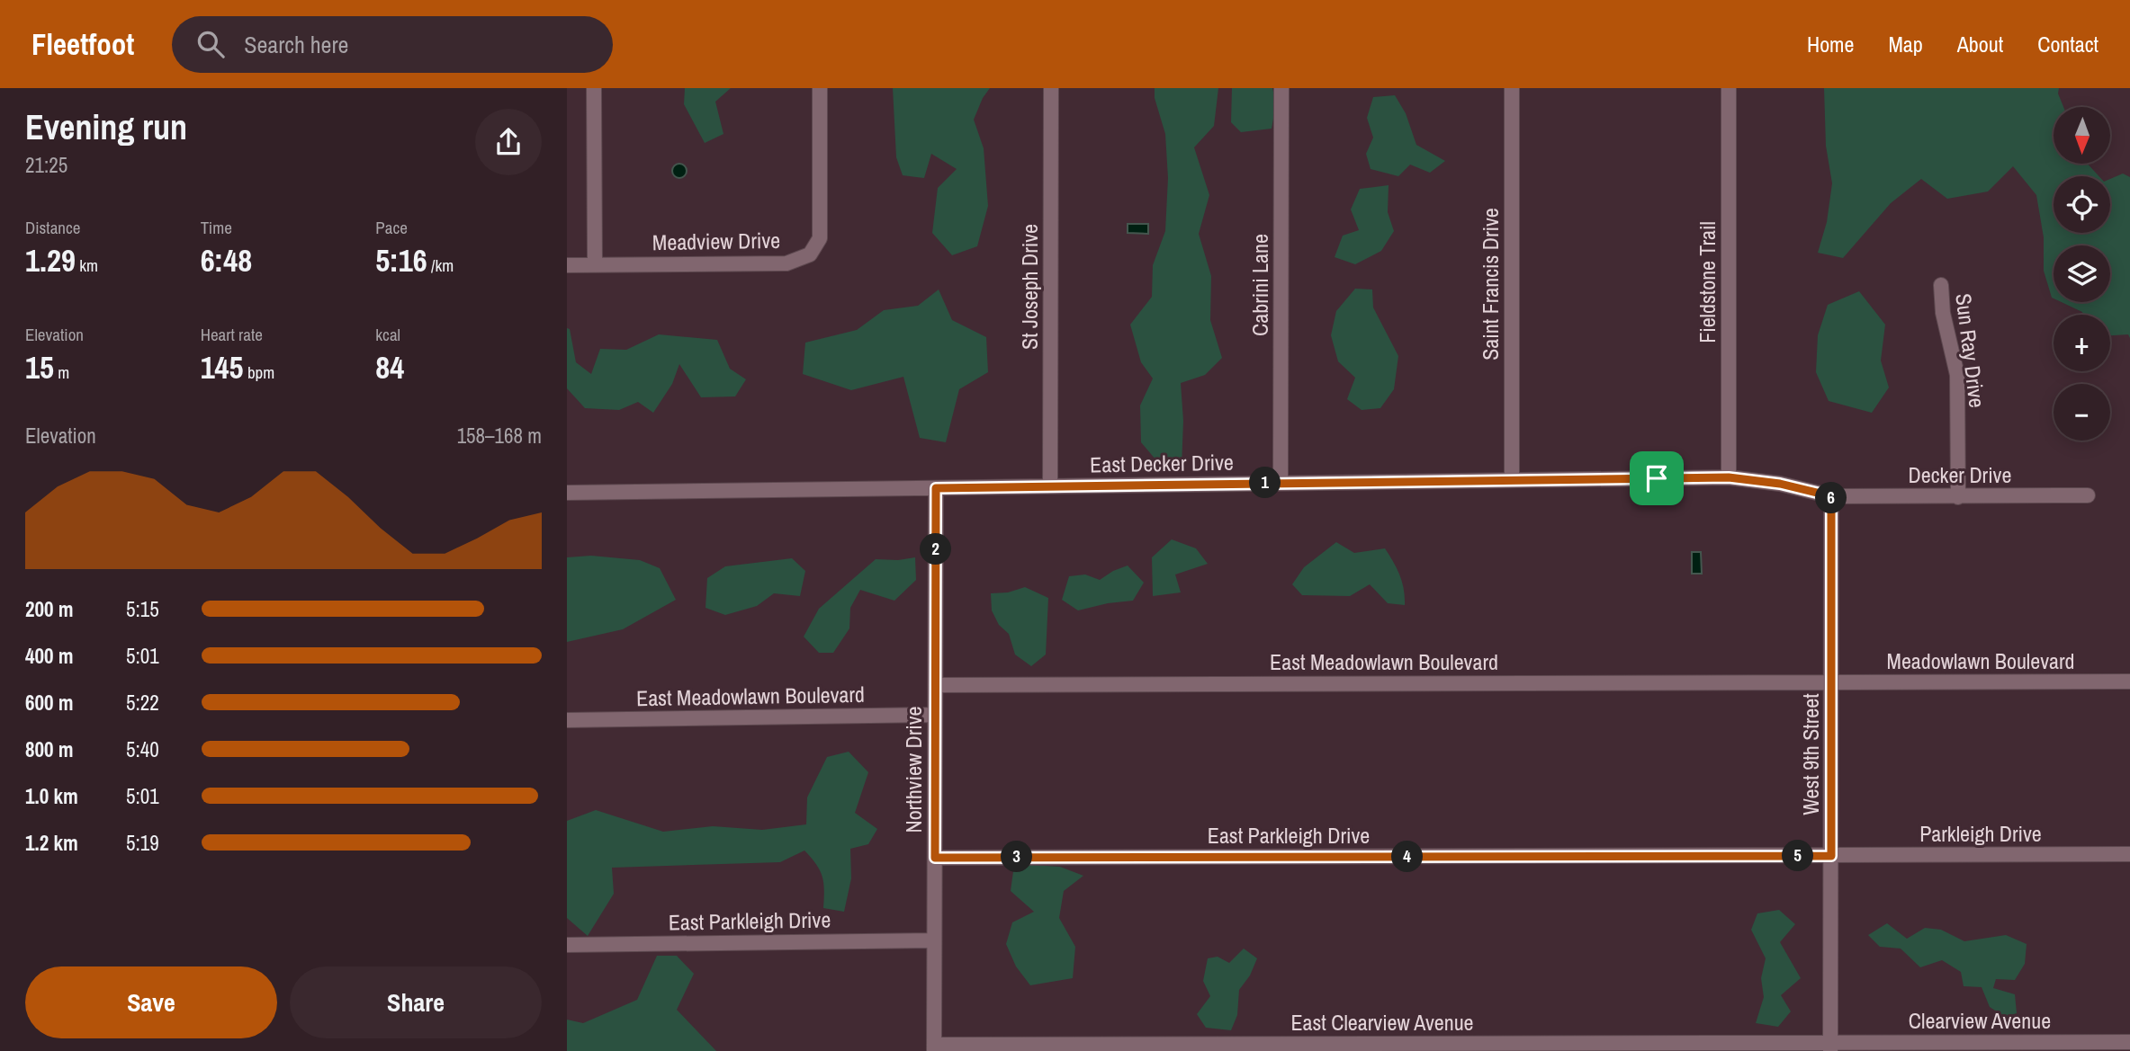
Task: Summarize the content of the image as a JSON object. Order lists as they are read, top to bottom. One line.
{"streets":{"street":["Meadview Drive","Fieldstone Trail","Saint Francis Drive","Cabrini Lane","St Joseph Drive","Sun Ray Drive","East Decker Drive","Decker Drive","Meadowlawn Boulevard","East Meadowlawn Boulevard","West 9th Street","Northview Drive","Parkleigh Drive","East Parkleigh Drive","Clearview Avenue","East Clearview Avenue"]},"crossings":[["Fieldstone Trail","East Decker Drive"],["Saint Francis Drive","East Decker Drive"],["Cabrini Lane","East Decker Drive"],["St Joseph Drive","East Decker Drive"],["Sun Ray Drive","Decker Drive"],["East Decker Drive","Decker Drive"],["East Decker Drive","West 9th Street"],["East Decker Drive","Northview Drive"],["Decker Drive","West 9th Street"],["Meadowlawn Boulevard","East Meadowlawn Boulevard"],["Meadowlawn Boulevard","West 9th Street"],["East Meadowlawn Boulevard","West 9th Street"],["East Meadowlawn Boulevard","Northview Drive"],["West 9th Street","Parkleigh Drive"],["West 9th Street","East Parkleigh Drive"],["West 9th Street","Clearview Avenue"],["West 9th Street","East Clearview Avenue"],["Northview Drive","East Parkleigh Drive"],["Northview Drive","East Clearview Avenue"],["Parkleigh Drive","East Parkleigh Drive"],["Clearview Avenue","East Clearview Avenue"]],"north":"bottom","page":{"header":"Fleetfoot","search":"Search here","nav":["Home","Map","About","Contact"],"heading":["Evening run","21:25"],"map_buttons":["+","−"],"stats":[["Distance","1.29 km"],["Time","6:48"],["Pace","5:16 /km"],["Elevation","15 m"],["Heart rate","145 bpm"],["kcal","84"]],"chart":["Elevation","158–168 m"],"pins":["1","6","2","5","3","4"],"list":[{"name":"200 m","note":"5:15"},{"name":"400 m","note":"5:01"},{"name":"600 m","note":"5:22"},{"name":"800 m","note":"5:40"},{"name":"1.0 km","note":"5:01"},{"name":"1.2 km","note":"5:19"}],"buttons":["Save","Share"]}}
